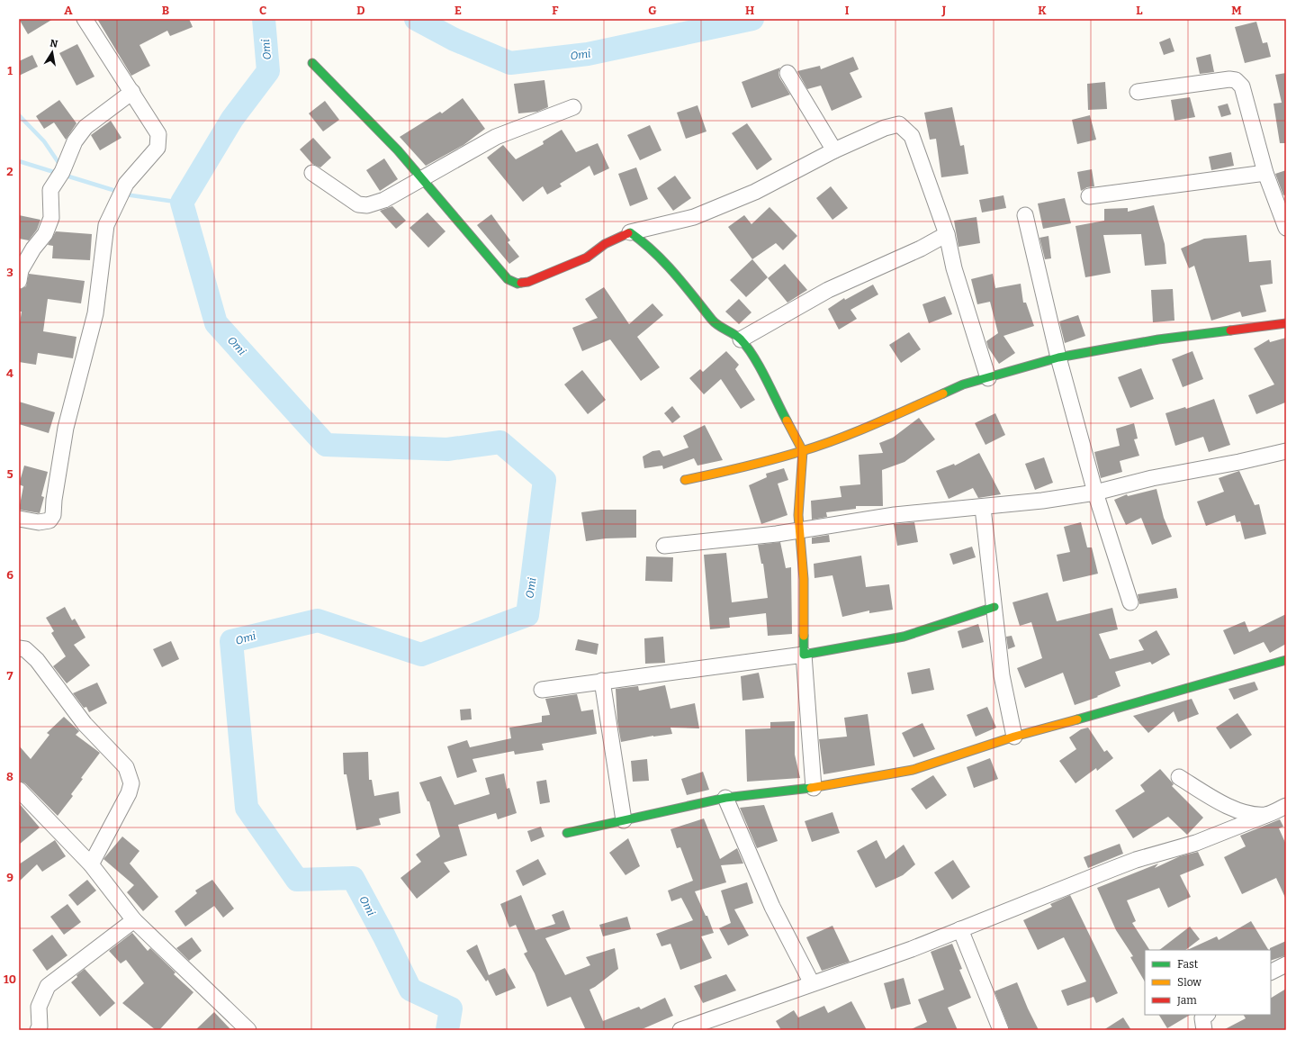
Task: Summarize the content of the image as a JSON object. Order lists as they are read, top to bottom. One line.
{"water":["Omi"],"legend":["Fast","Slow","Jam"],"north":"top","grid":{"columns":["A","B","C","D","E","F","G","H","I","J","K","L","M"],"rows":["1","2","3","4","5","6","7","8","9","10"]}}
